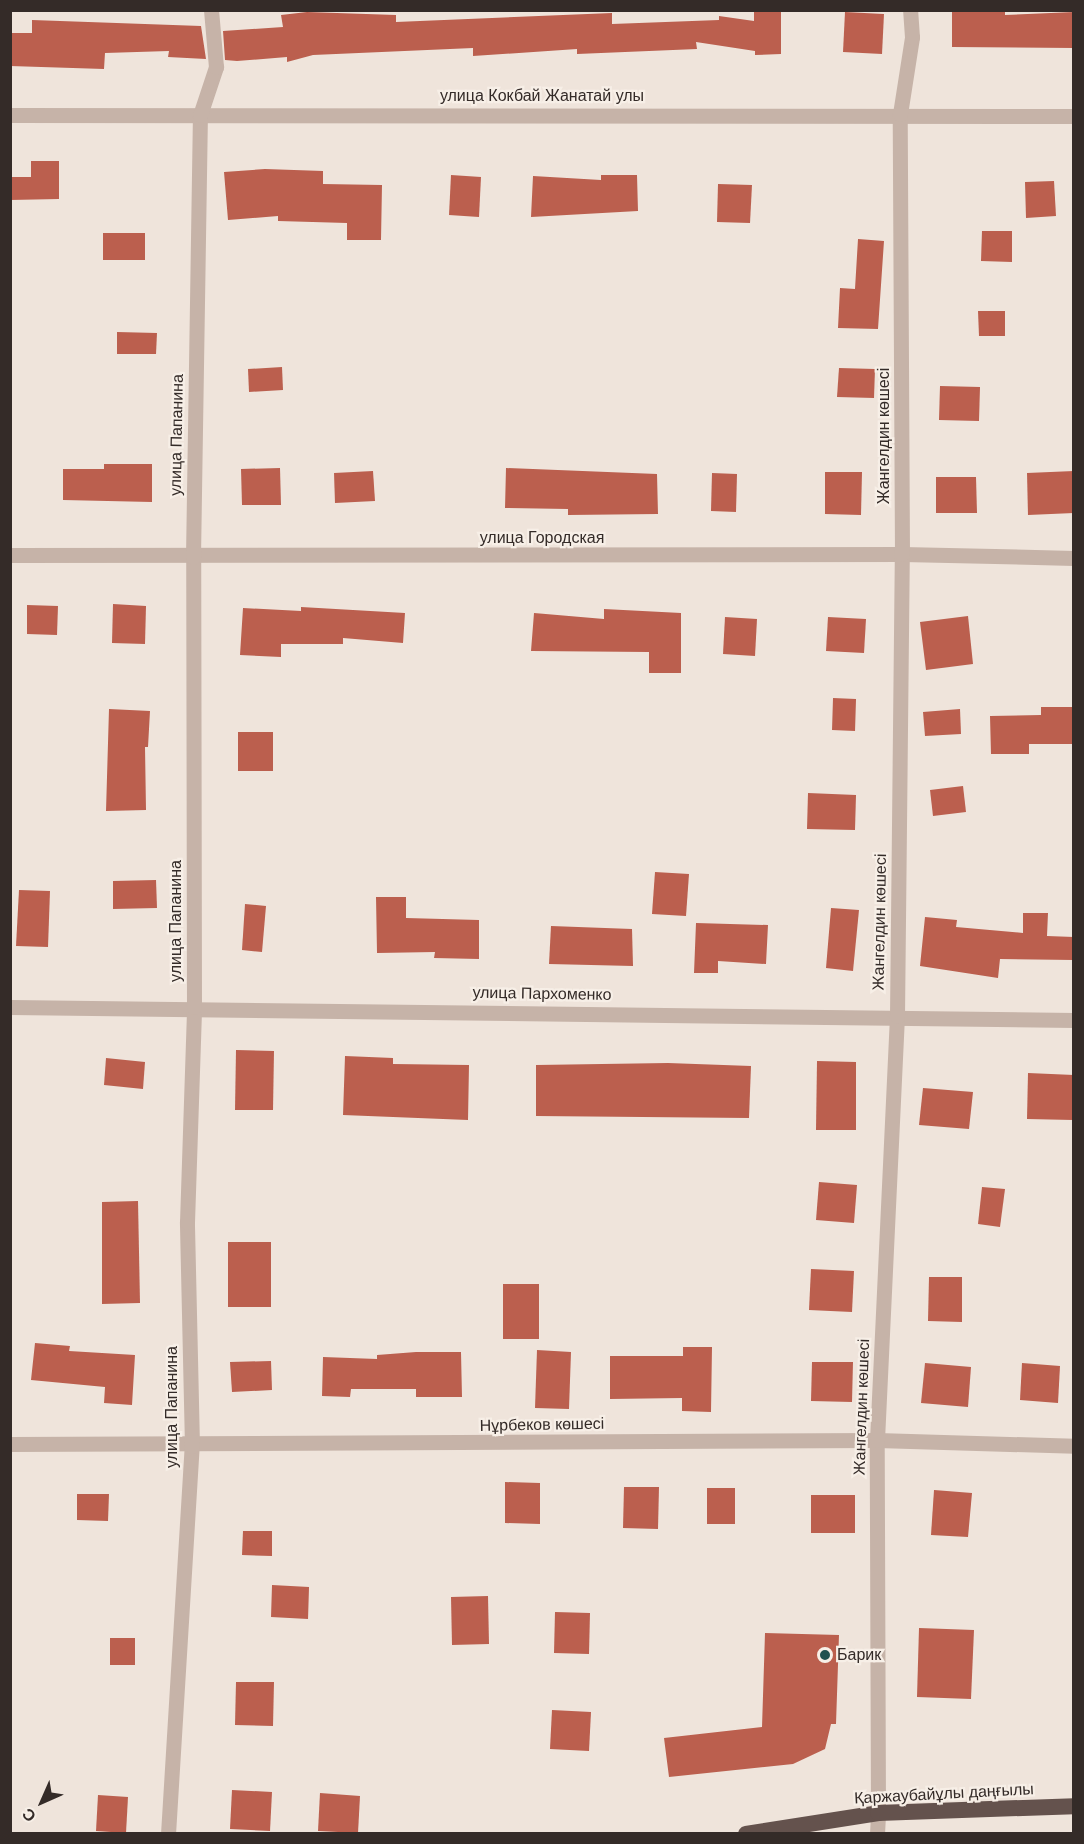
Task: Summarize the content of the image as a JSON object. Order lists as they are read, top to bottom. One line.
{"streets":{"highway":["Қаржаубайұлы даңғылы"],"street":["улица Кокбай Жанатай улы","улица Папанина","Жангелдин көшесі","улица Городская","улица Пархоменко","Нұрбеков көшесі"]},"crossings":[["улица Кокбай Жанатай улы","улица Папанина"],["улица Кокбай Жанатай улы","Жангелдин көшесі"],["улица Папанина","улица Городская"],["улица Папанина","улица Пархоменко"],["улица Папанина","Нұрбеков көшесі"],["Жангелдин көшесі","улица Городская"],["Жангелдин көшесі","улица Пархоменко"],["Жангелдин көшесі","Нұрбеков көшесі"],["Жангелдин көшесі","Қаржаубайұлы даңғылы"]],"places":["Барик"],"north":"bottom left"}
